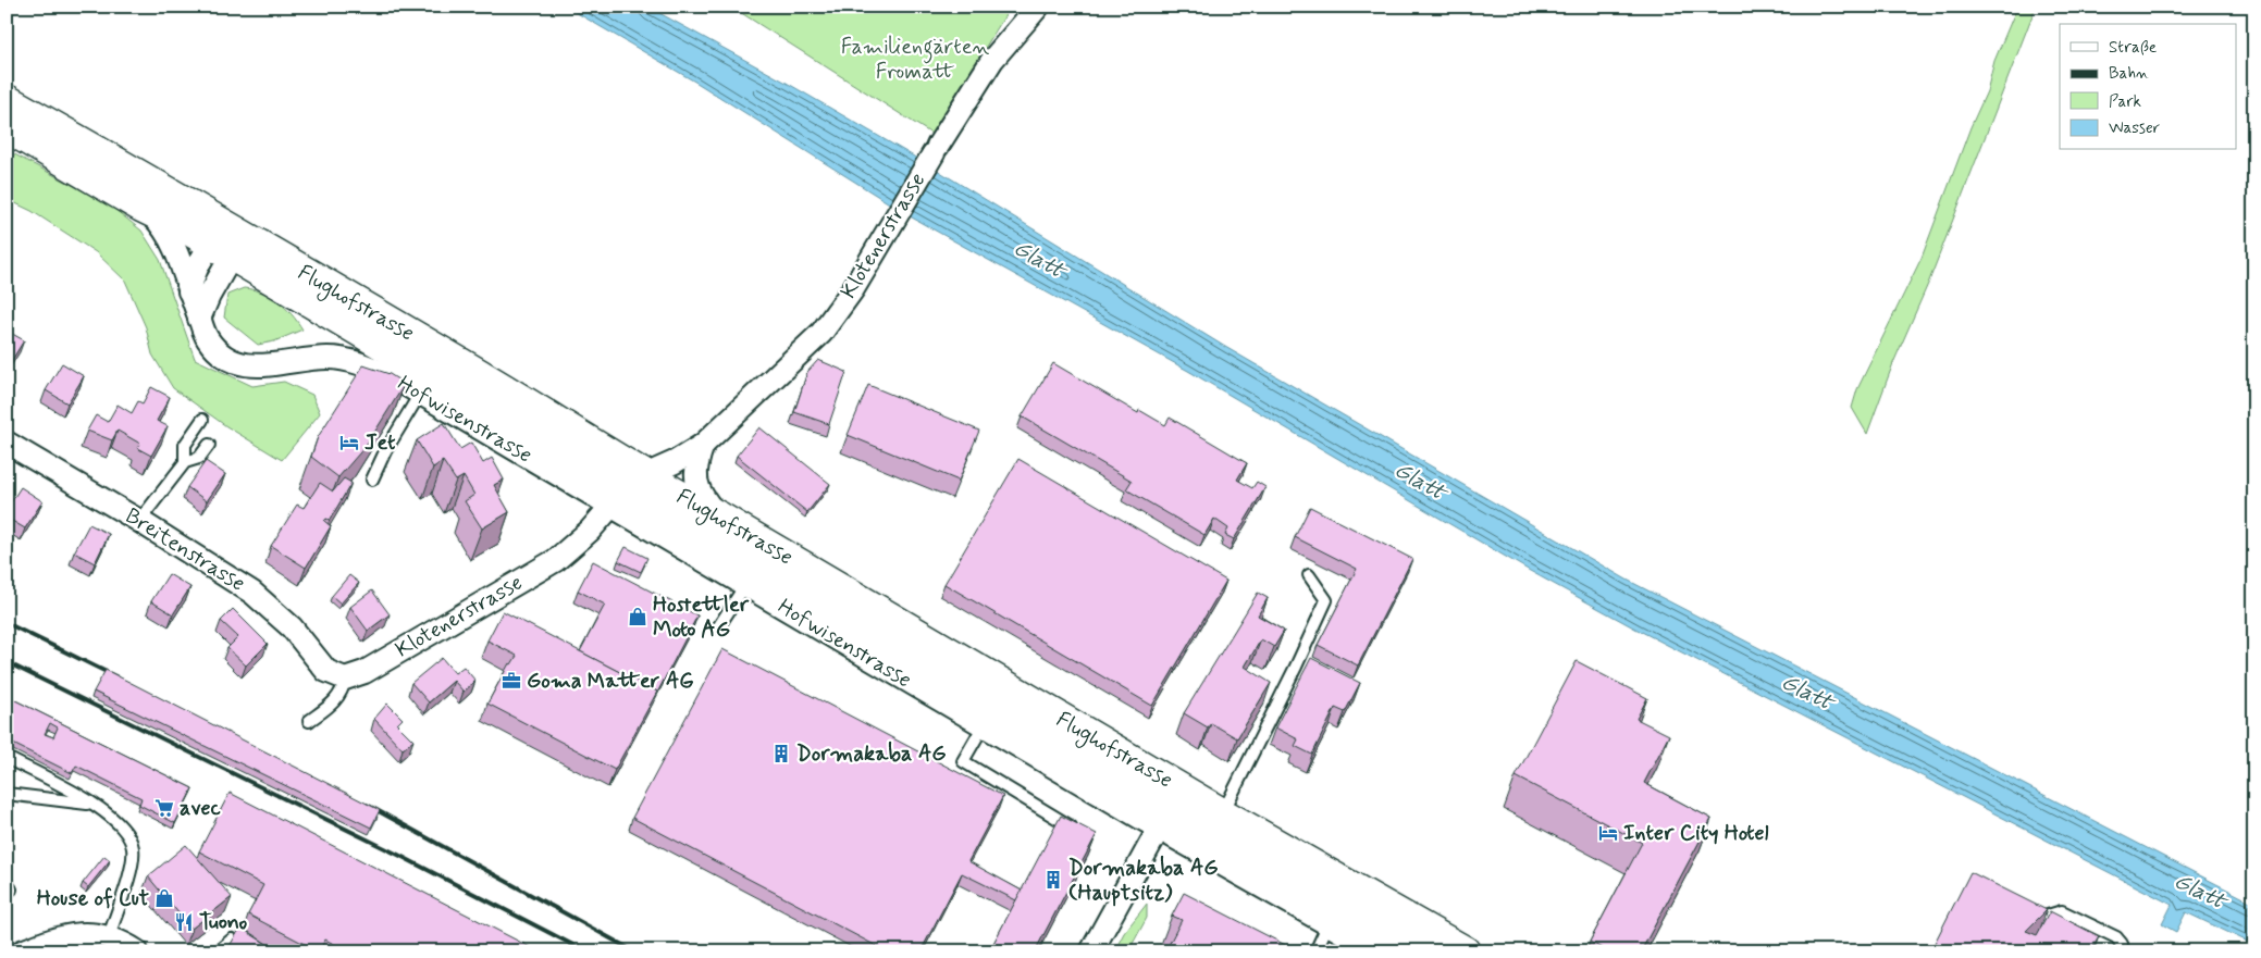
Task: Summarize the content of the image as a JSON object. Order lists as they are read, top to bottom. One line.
{"streets":{"main road":["Flughofstrasse"],"street":["Klotenerstrasse","Hofwisenstrasse","Breitenstrasse"]},"crossings":[["Klotenerstrasse","Flughofstrasse"],["Klotenerstrasse","Hofwisenstrasse"],["Klotenerstrasse","Breitenstrasse"],["Flughofstrasse","Hofwisenstrasse"]],"water":["Glatt"],"parks":["Familiengärten Fromatt"],"places":{"hotel":["Jet","Inter City Hotel"],"shop":["Hostettler Moto AG","House of Cut"],"office":["Goma Matter AG"],"building":["Dormakaba AG","Dormakaba AG (Hauptsitz)"],"supermarket":["avec"],"restaurant":["Tuono"]},"legend":["Straße","Bahn","Park","Wasser"]}
